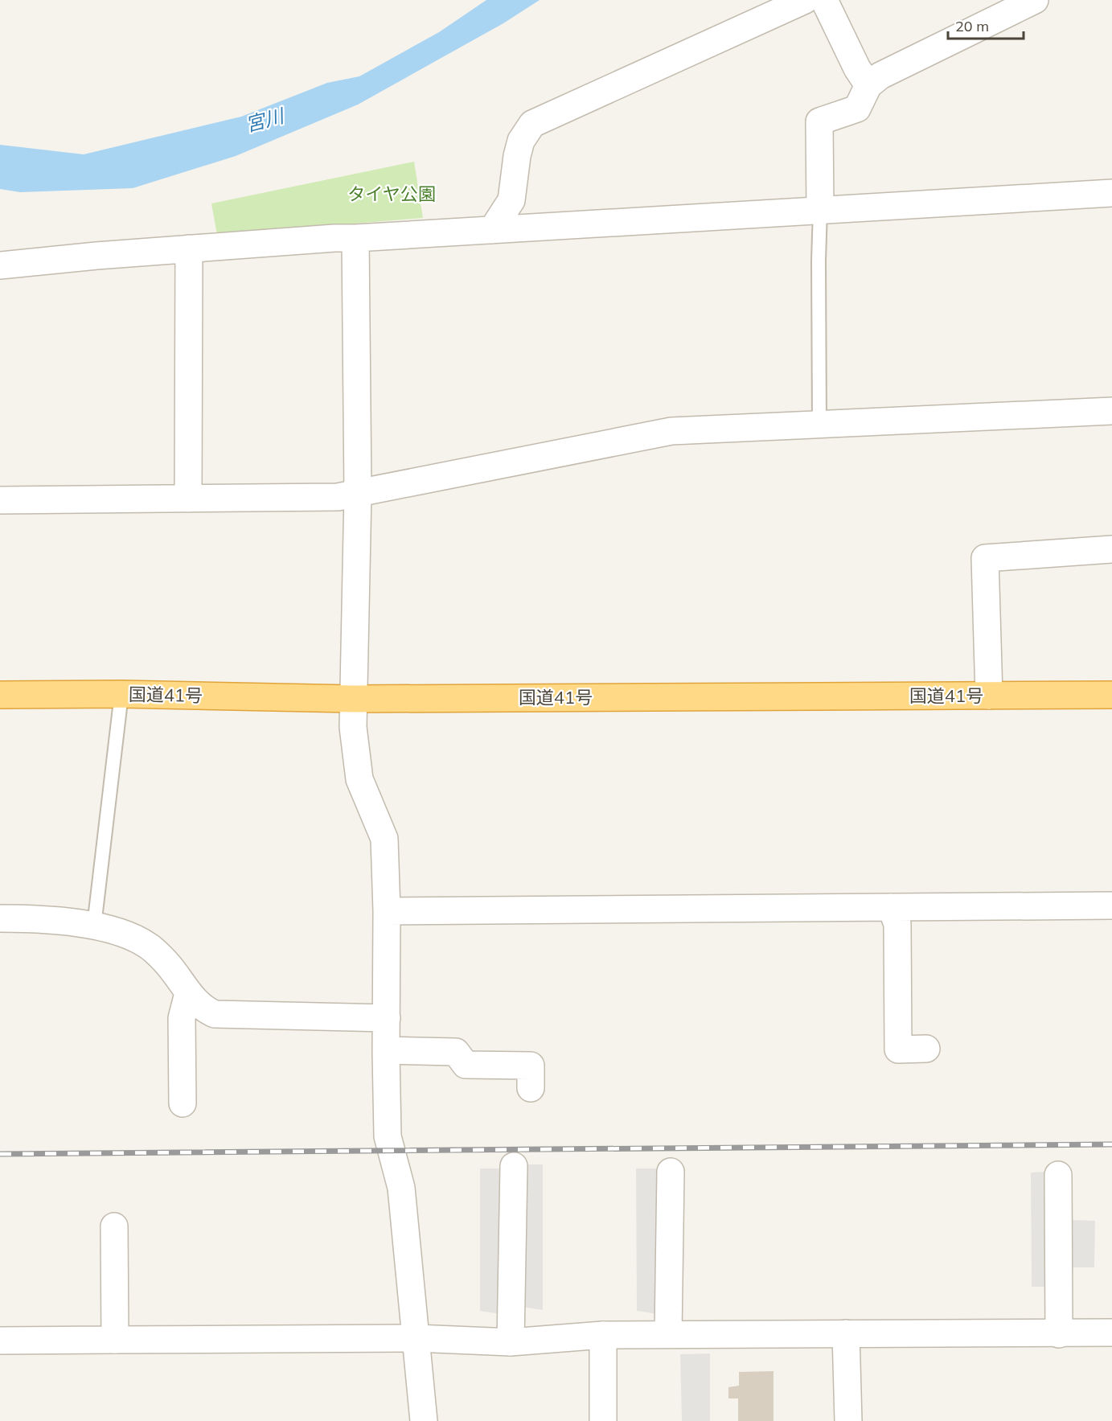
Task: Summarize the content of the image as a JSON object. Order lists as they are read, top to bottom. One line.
{"streets":{"highway":["国道41号"]},"water":["宮川"],"parks":["タイヤ公園"],"scale_bar":"20 m"}
